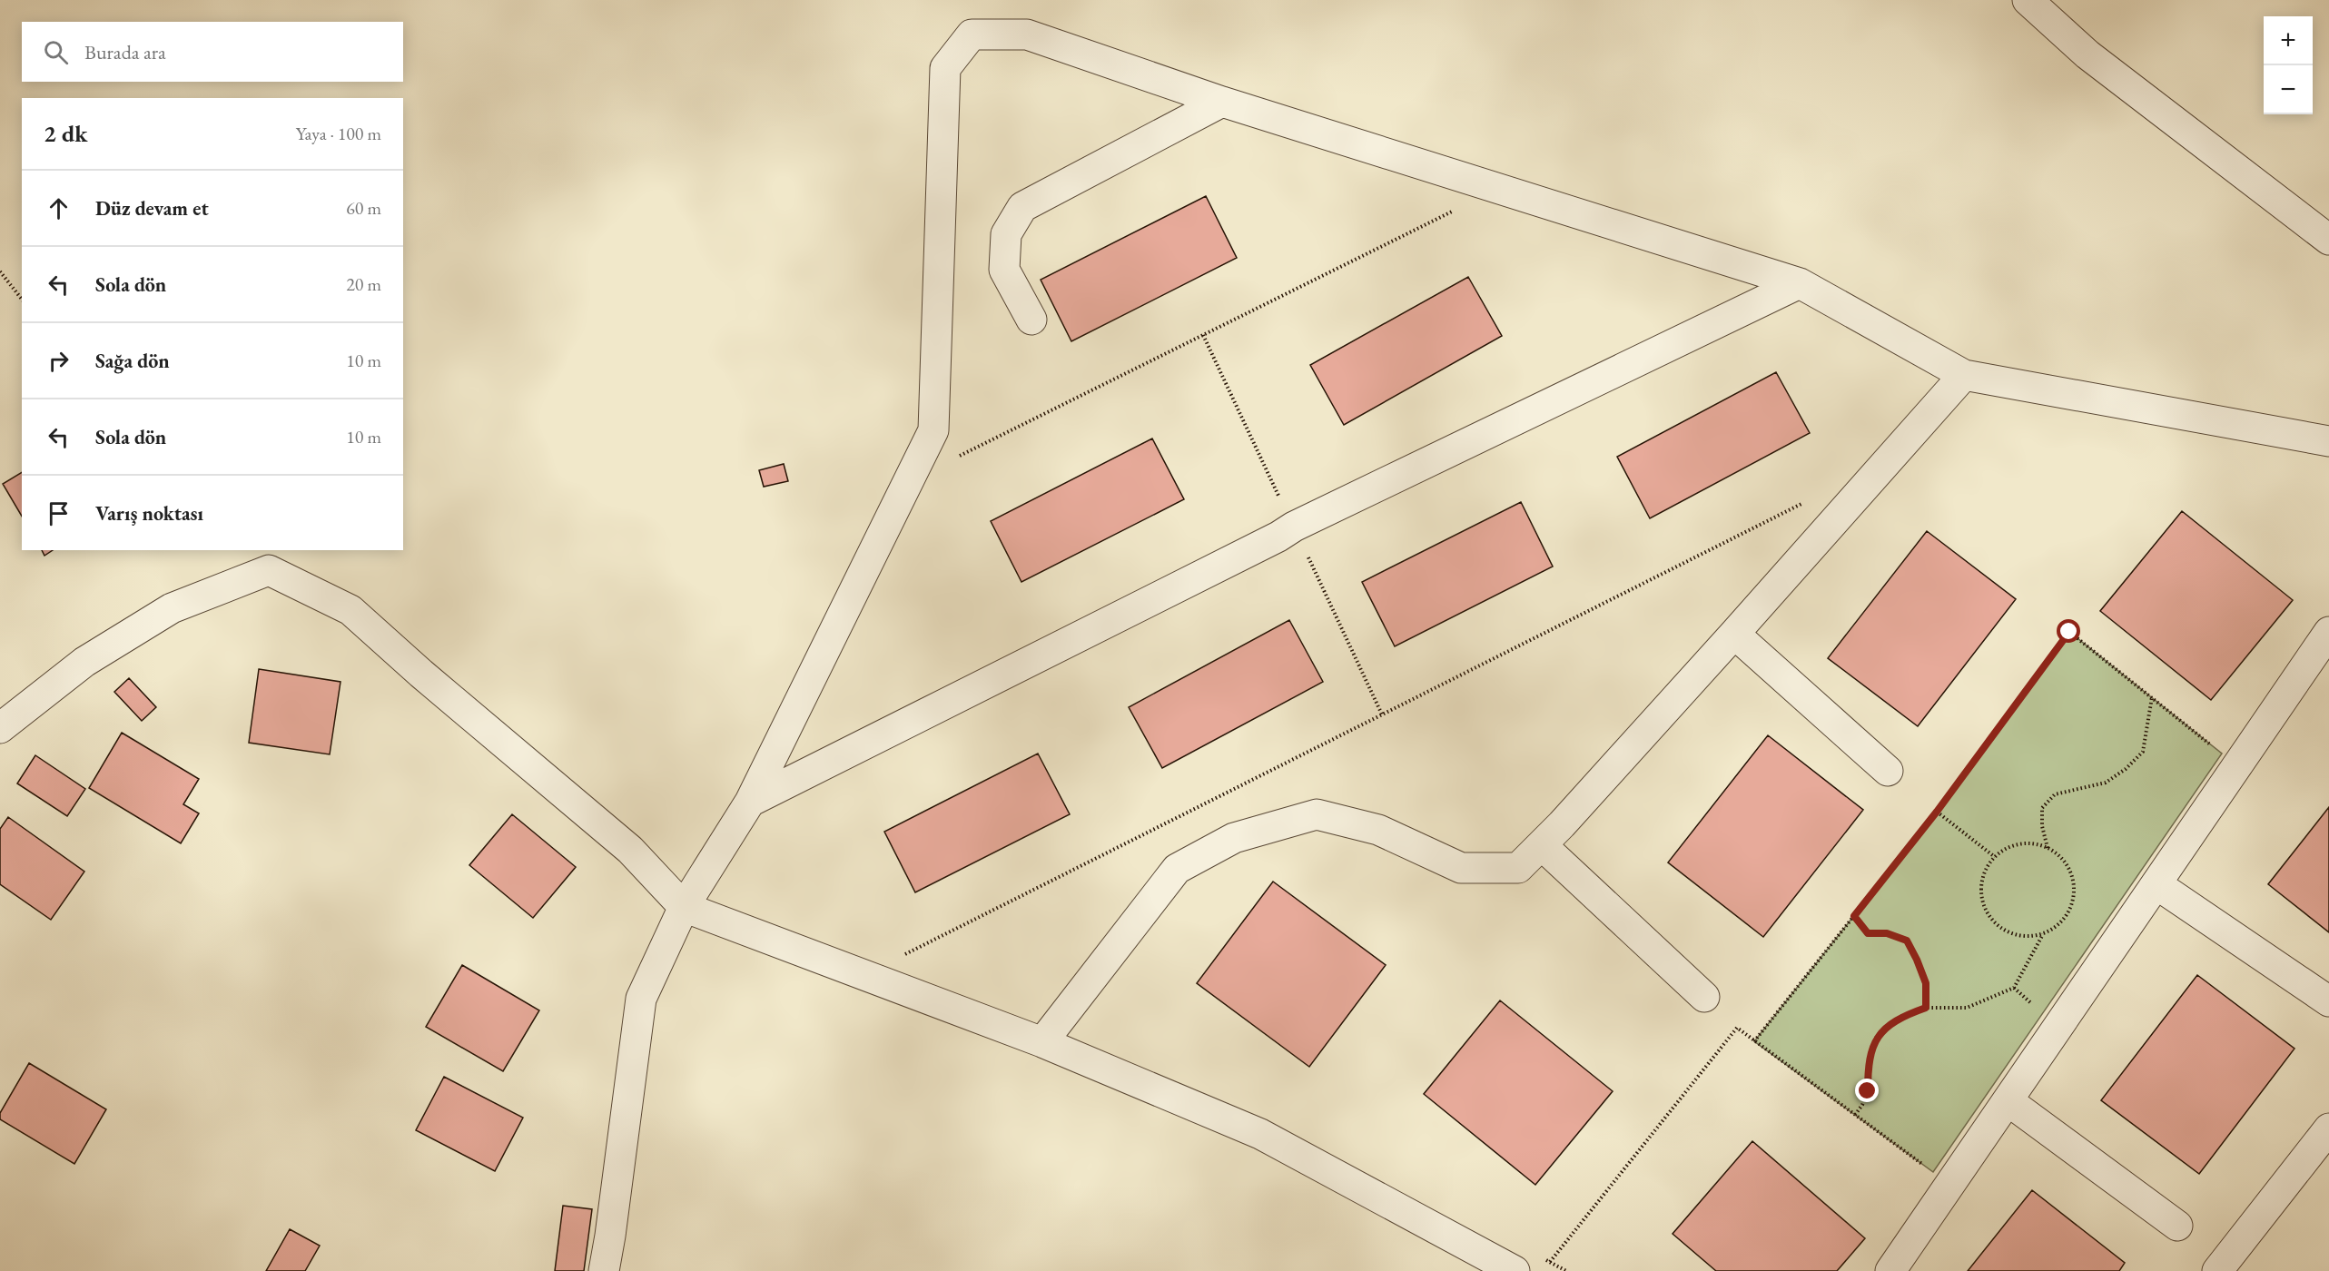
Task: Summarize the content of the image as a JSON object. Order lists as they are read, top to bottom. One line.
{"page":{"map_buttons":["+","−"],"search":"Burada ara","heading":["2 dk","Yaya · 100 m"],"list":[["Düz devam et","60 m"],["Sola dön","20 m"],["Sağa dön","10 m"],["Sola dön","10 m"],"Varış noktası"]}}
